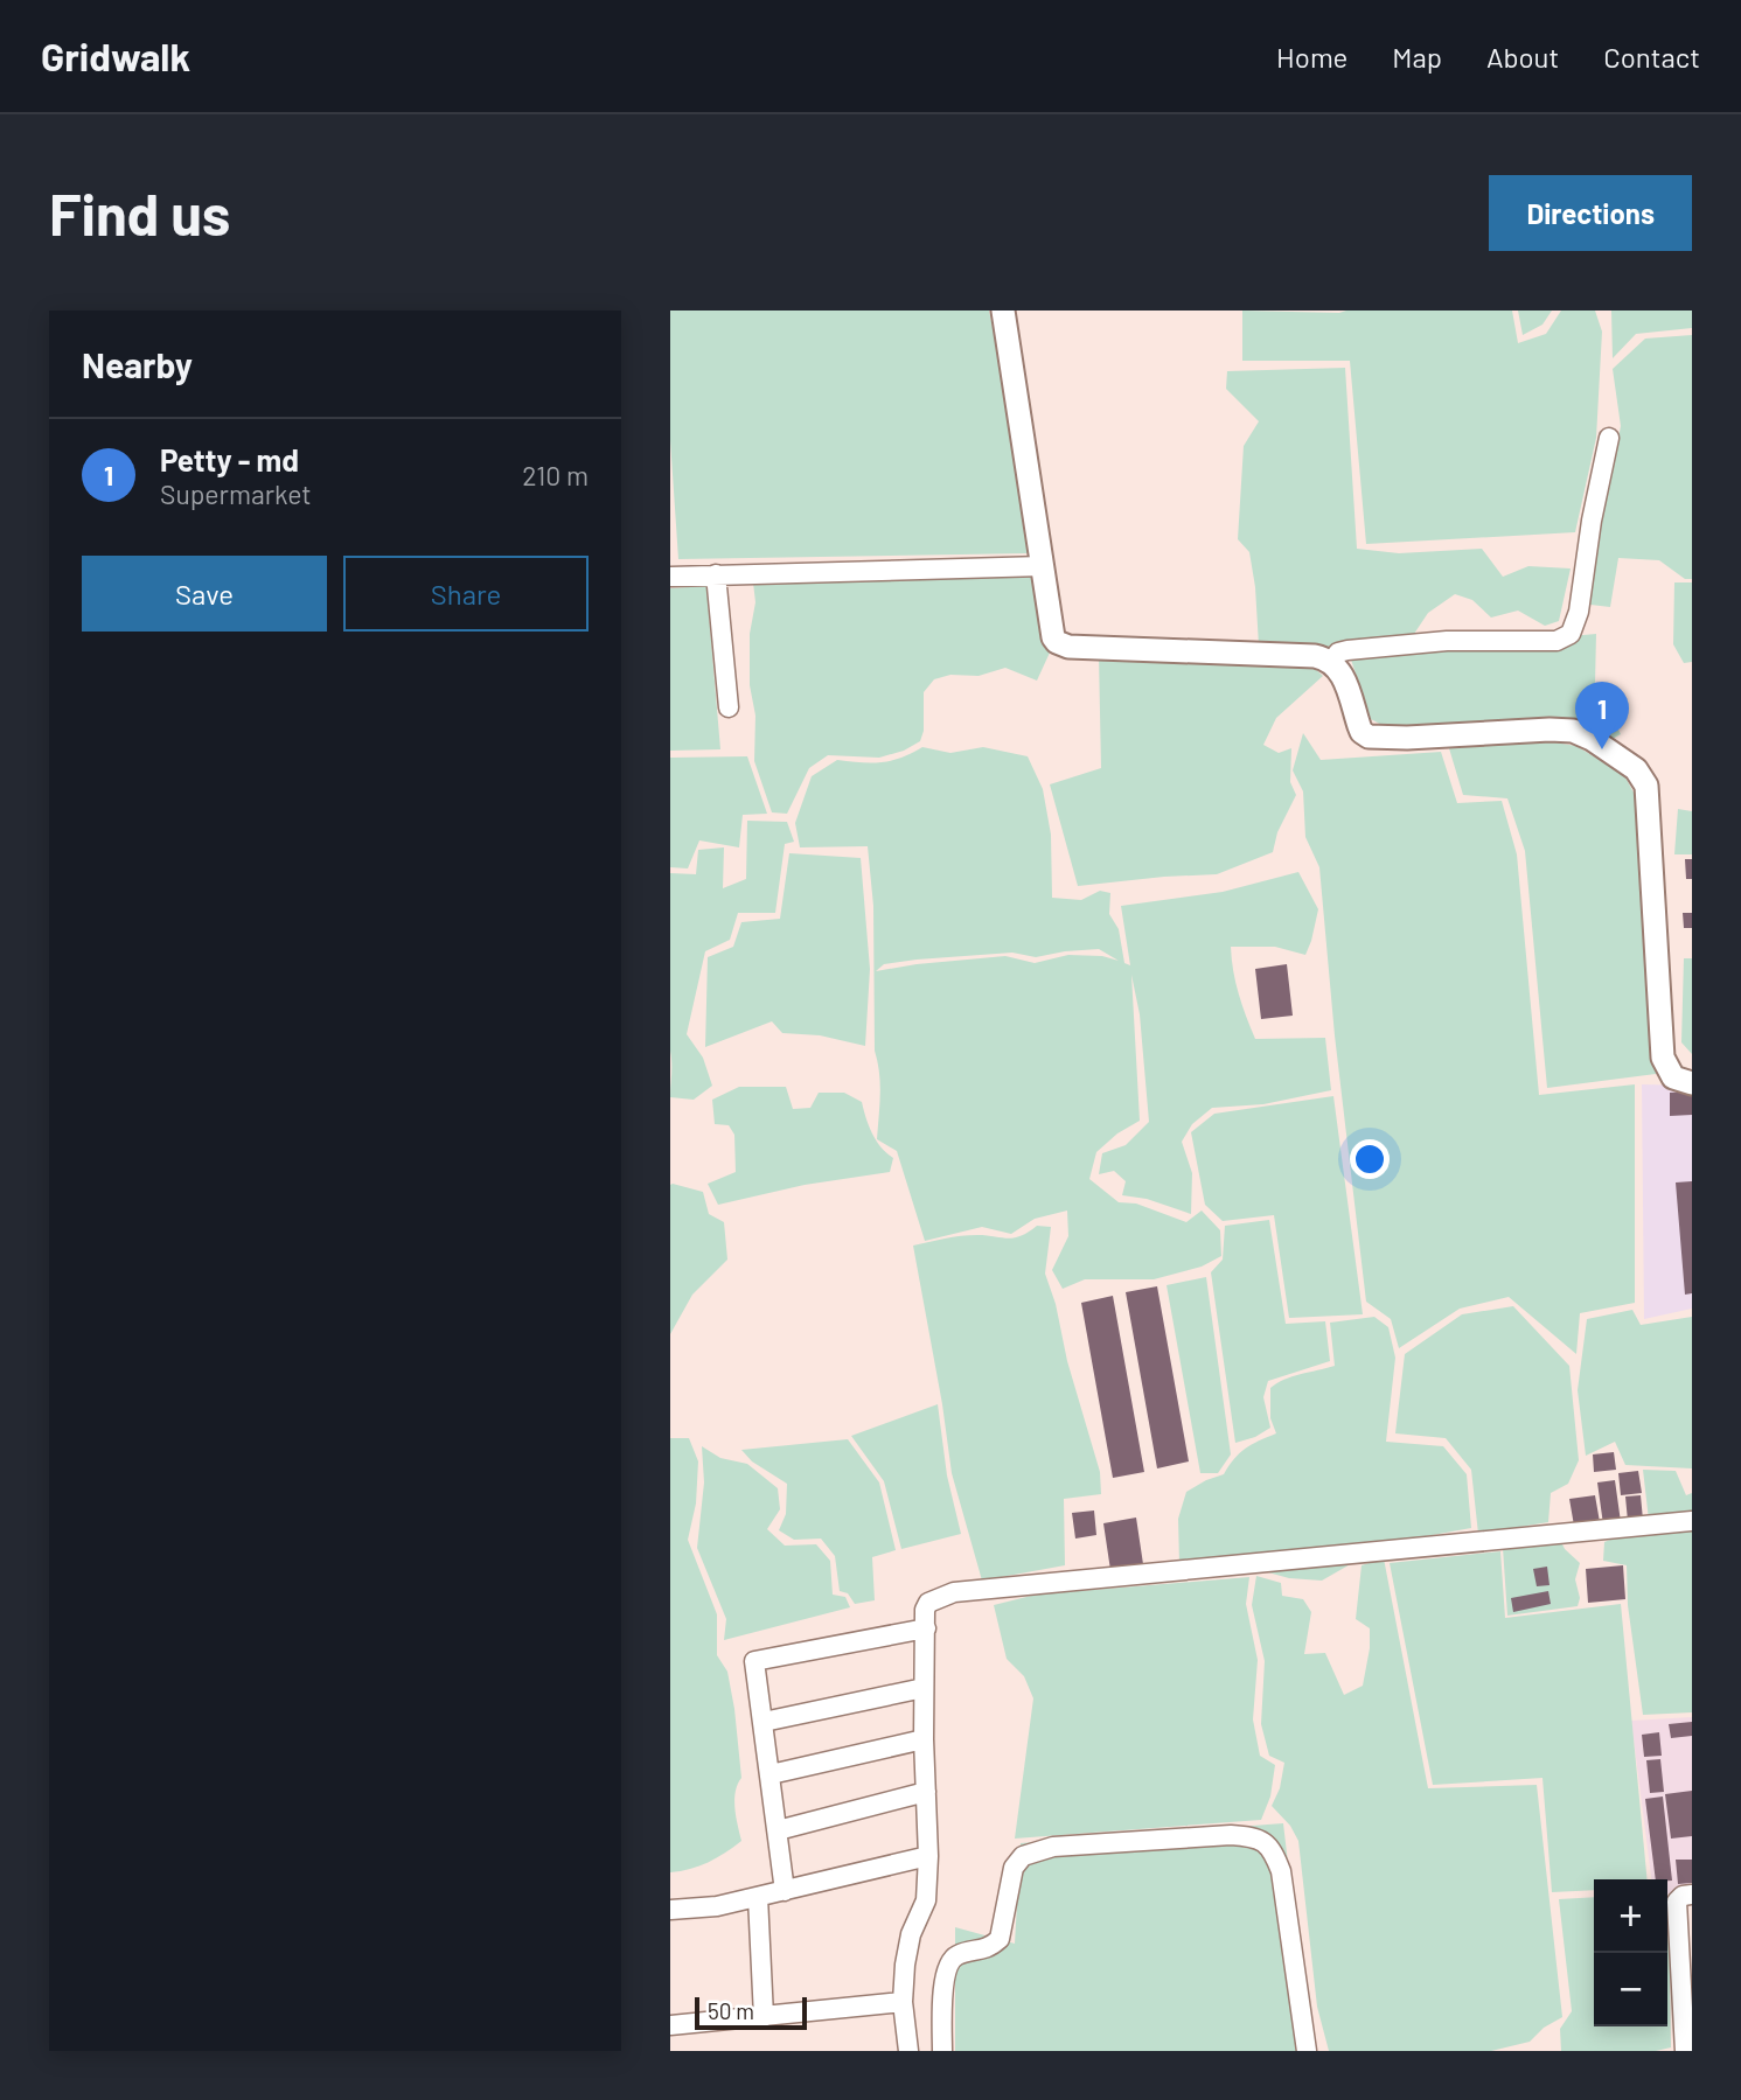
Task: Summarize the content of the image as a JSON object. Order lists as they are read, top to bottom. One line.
{"scale_bar":"50 m","page":{"header":"Gridwalk","nav":["Home","Map","About","Contact"],"buttons":["Directions",["Save","Share"]],"title":"Find us","heading":"Nearby","list":[{"mark":"1","name":"Petty - md","note":"Supermarket","value":"210 m"}],"pins":"1","map_buttons":["+","−"],"scale":"50 m"}}
